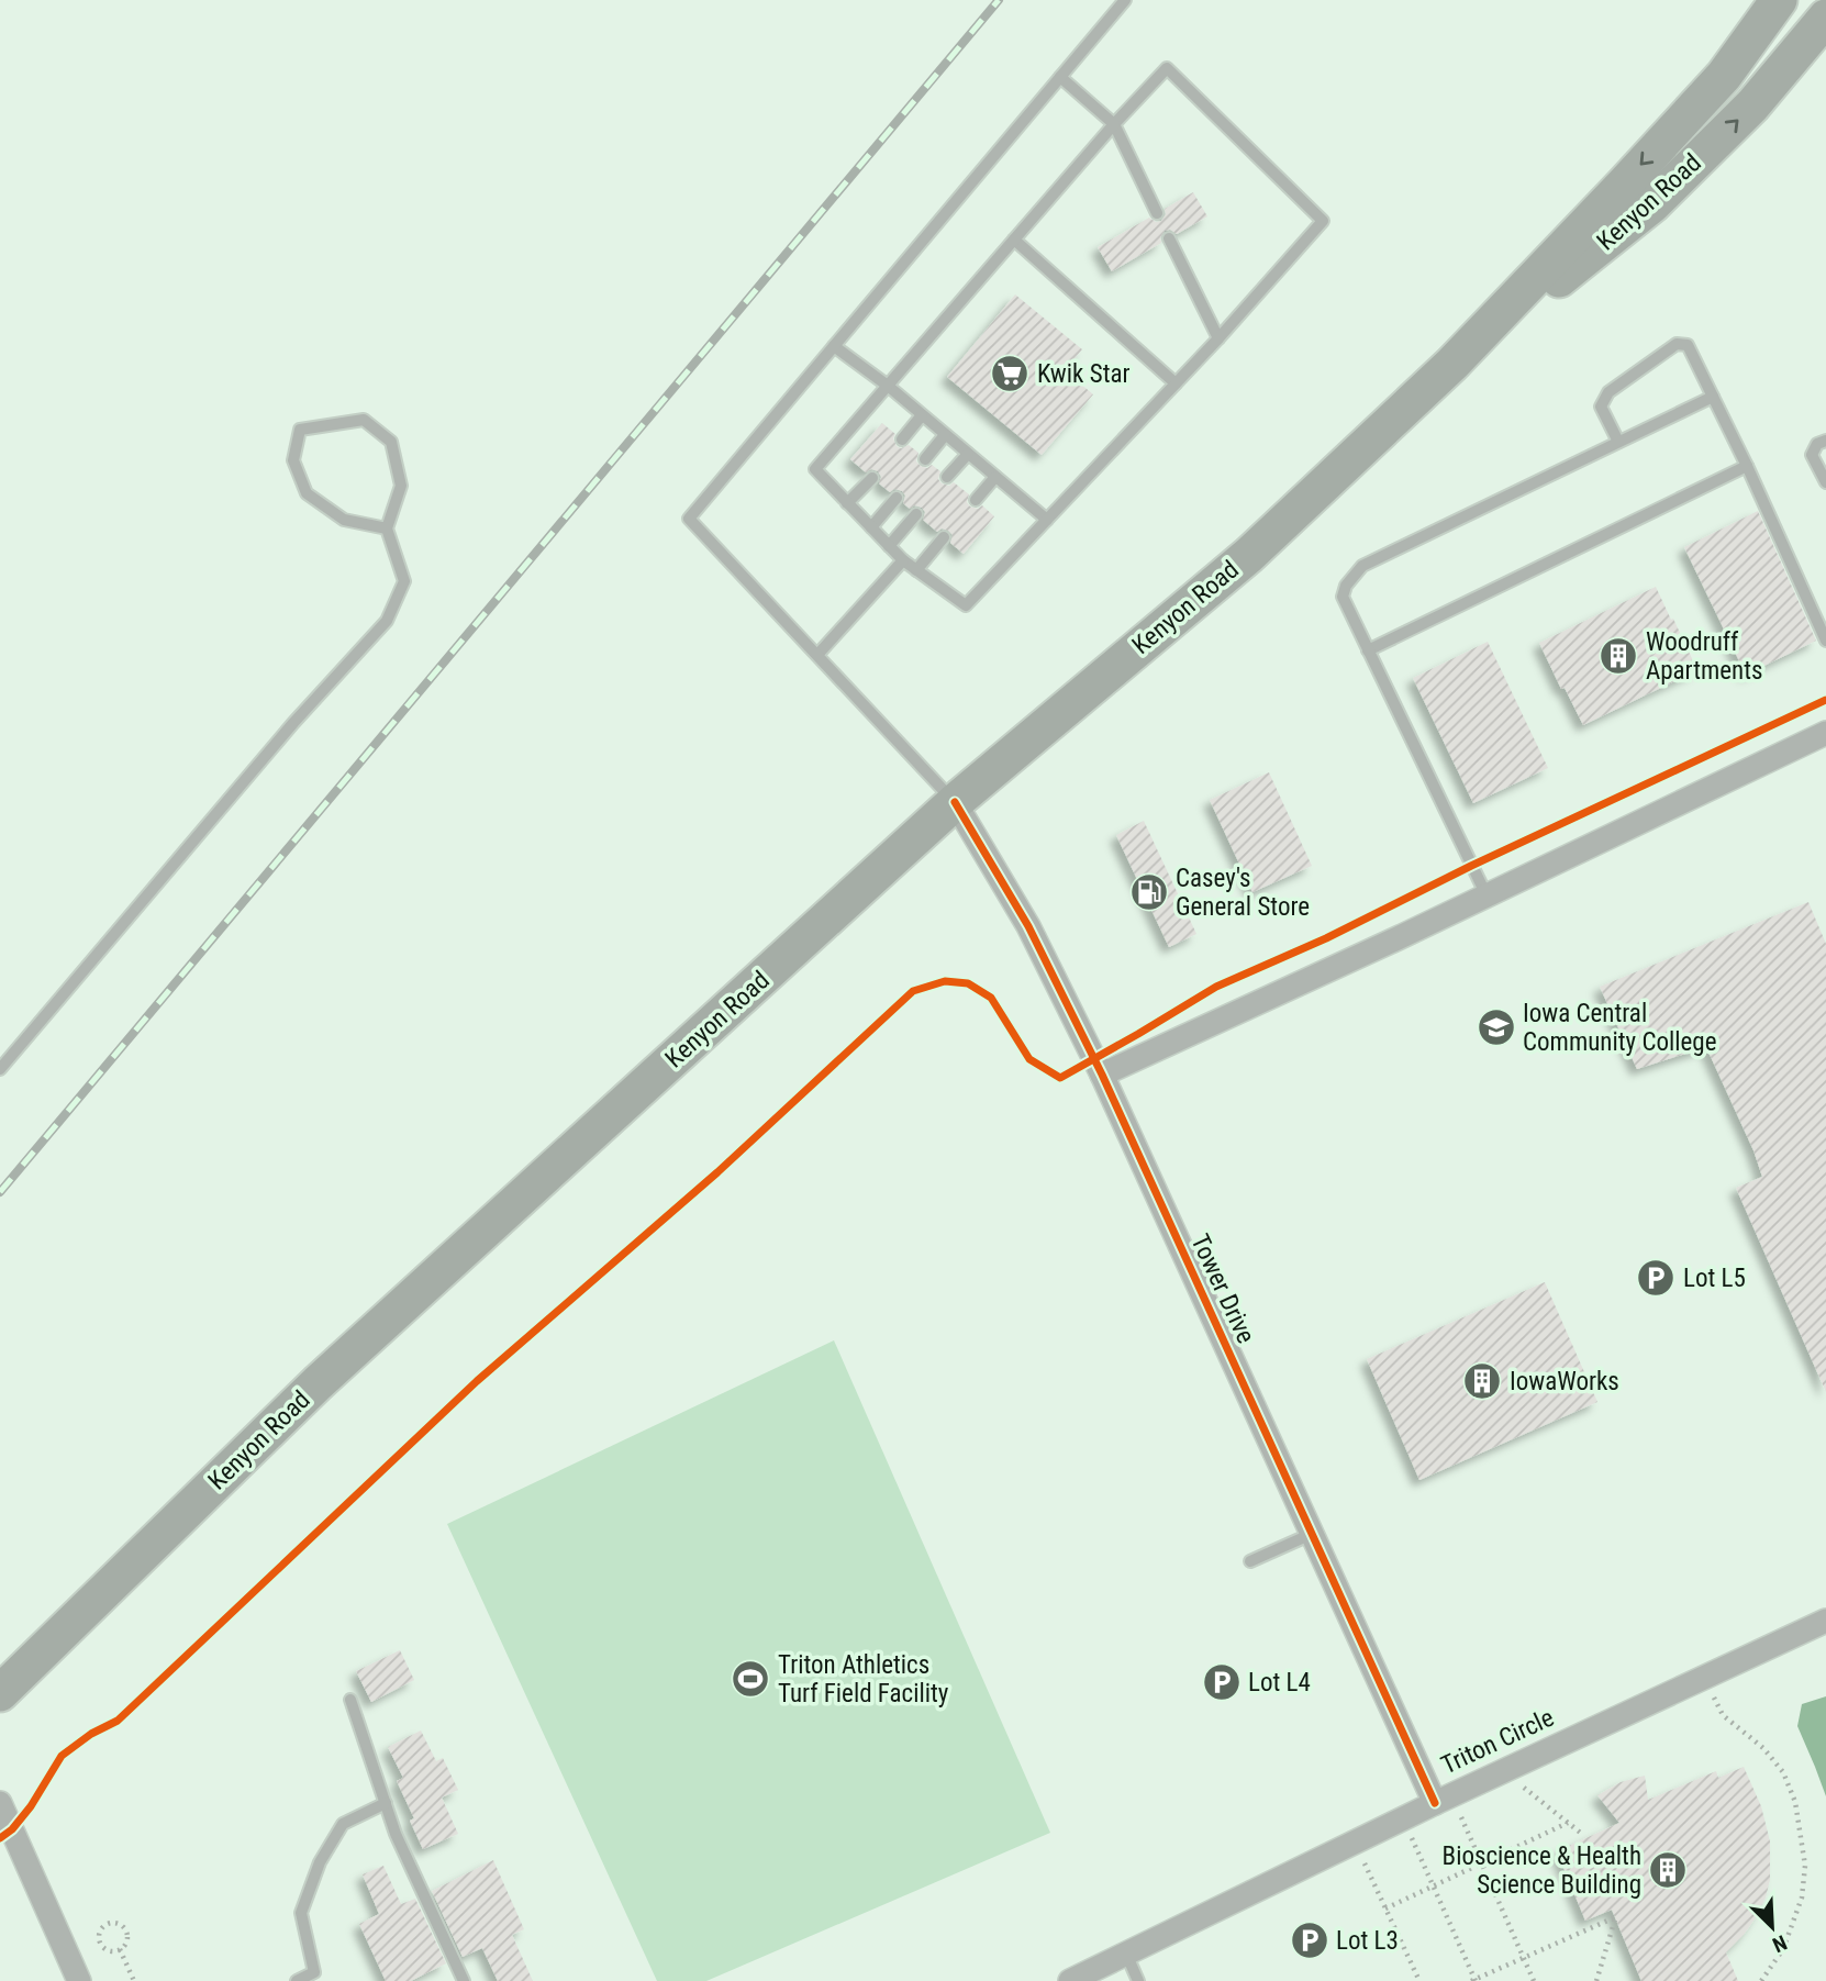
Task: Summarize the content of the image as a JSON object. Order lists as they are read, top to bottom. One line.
{"streets":{"main road":["Kenyon Road"],"street":["Tower Drive","Triton Circle"]},"crossings":[["Kenyon Road","Tower Drive"],["Tower Drive","Triton Circle"]],"places":{"supermarket":["Kwik Star"],"building":["Woodruff Apartments","IowaWorks","Bioscience & Health Science Building"],"fuel station":["Casey's General Store"],"school or university":["Iowa Central Community College"],"parking":["Lot L5","Lot L4","Lot L3"],"sports":["Triton Athletics Turf Field Facility"]},"north":"bottom right"}
